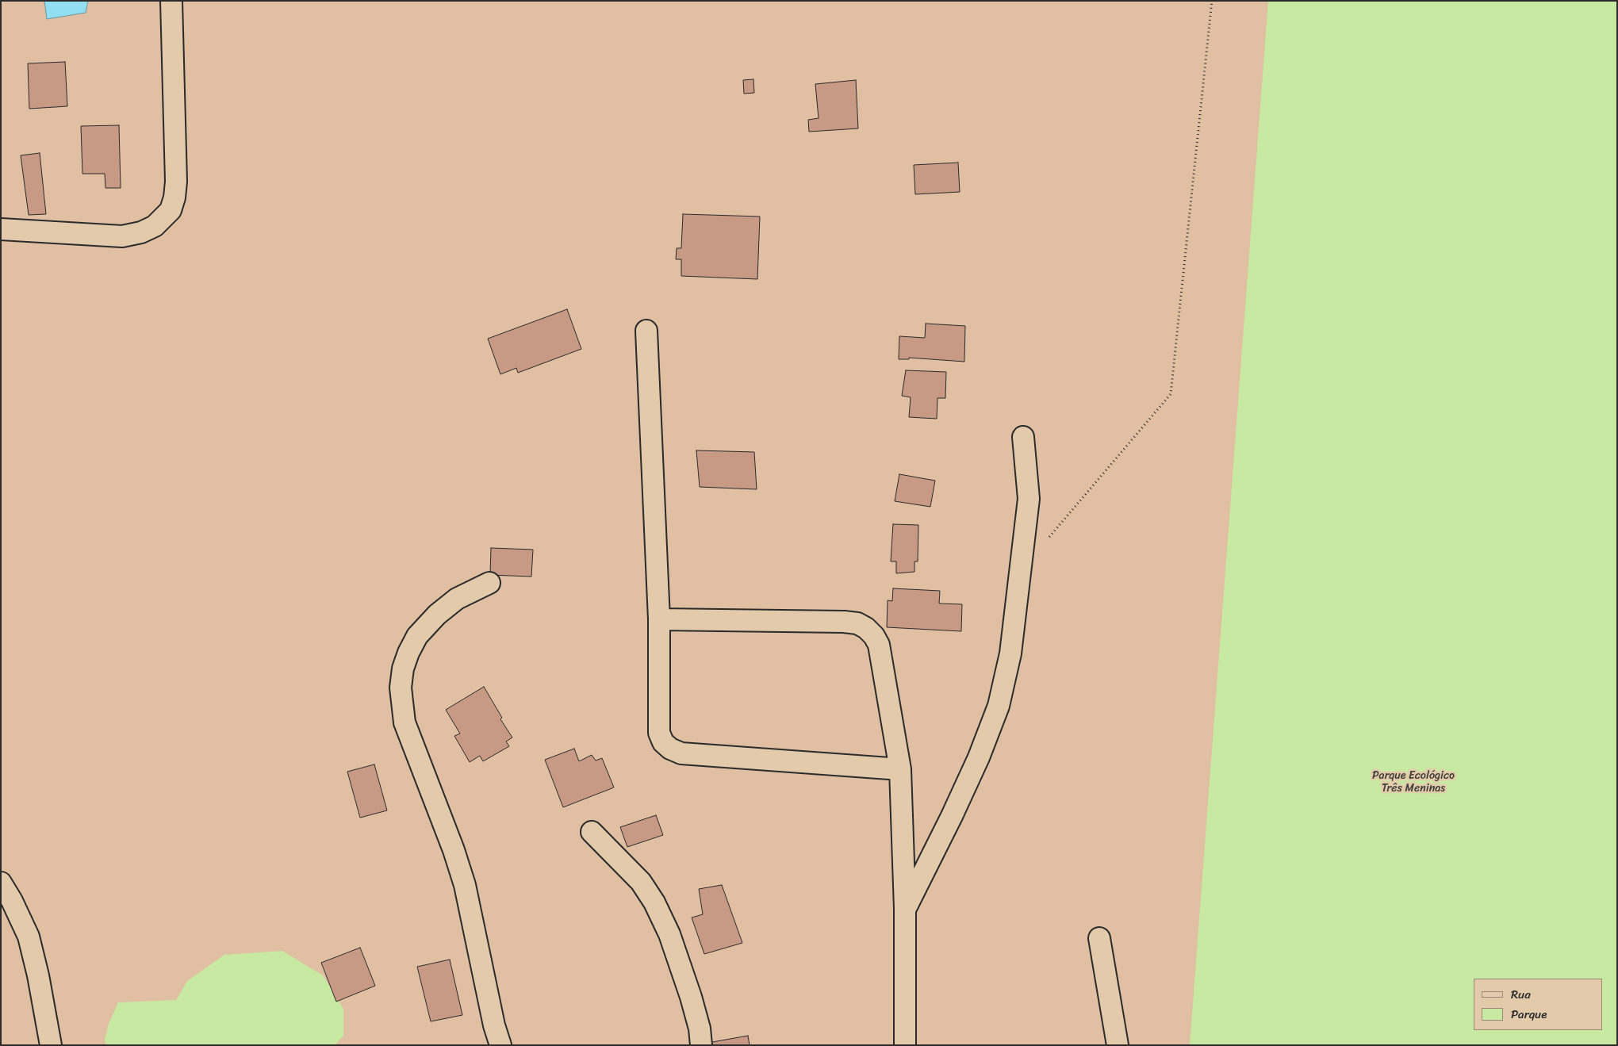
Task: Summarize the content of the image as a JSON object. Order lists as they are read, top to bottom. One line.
{"parks":["Parque Ecológico Três Meninas"],"legend":["Rua","Parque"]}
